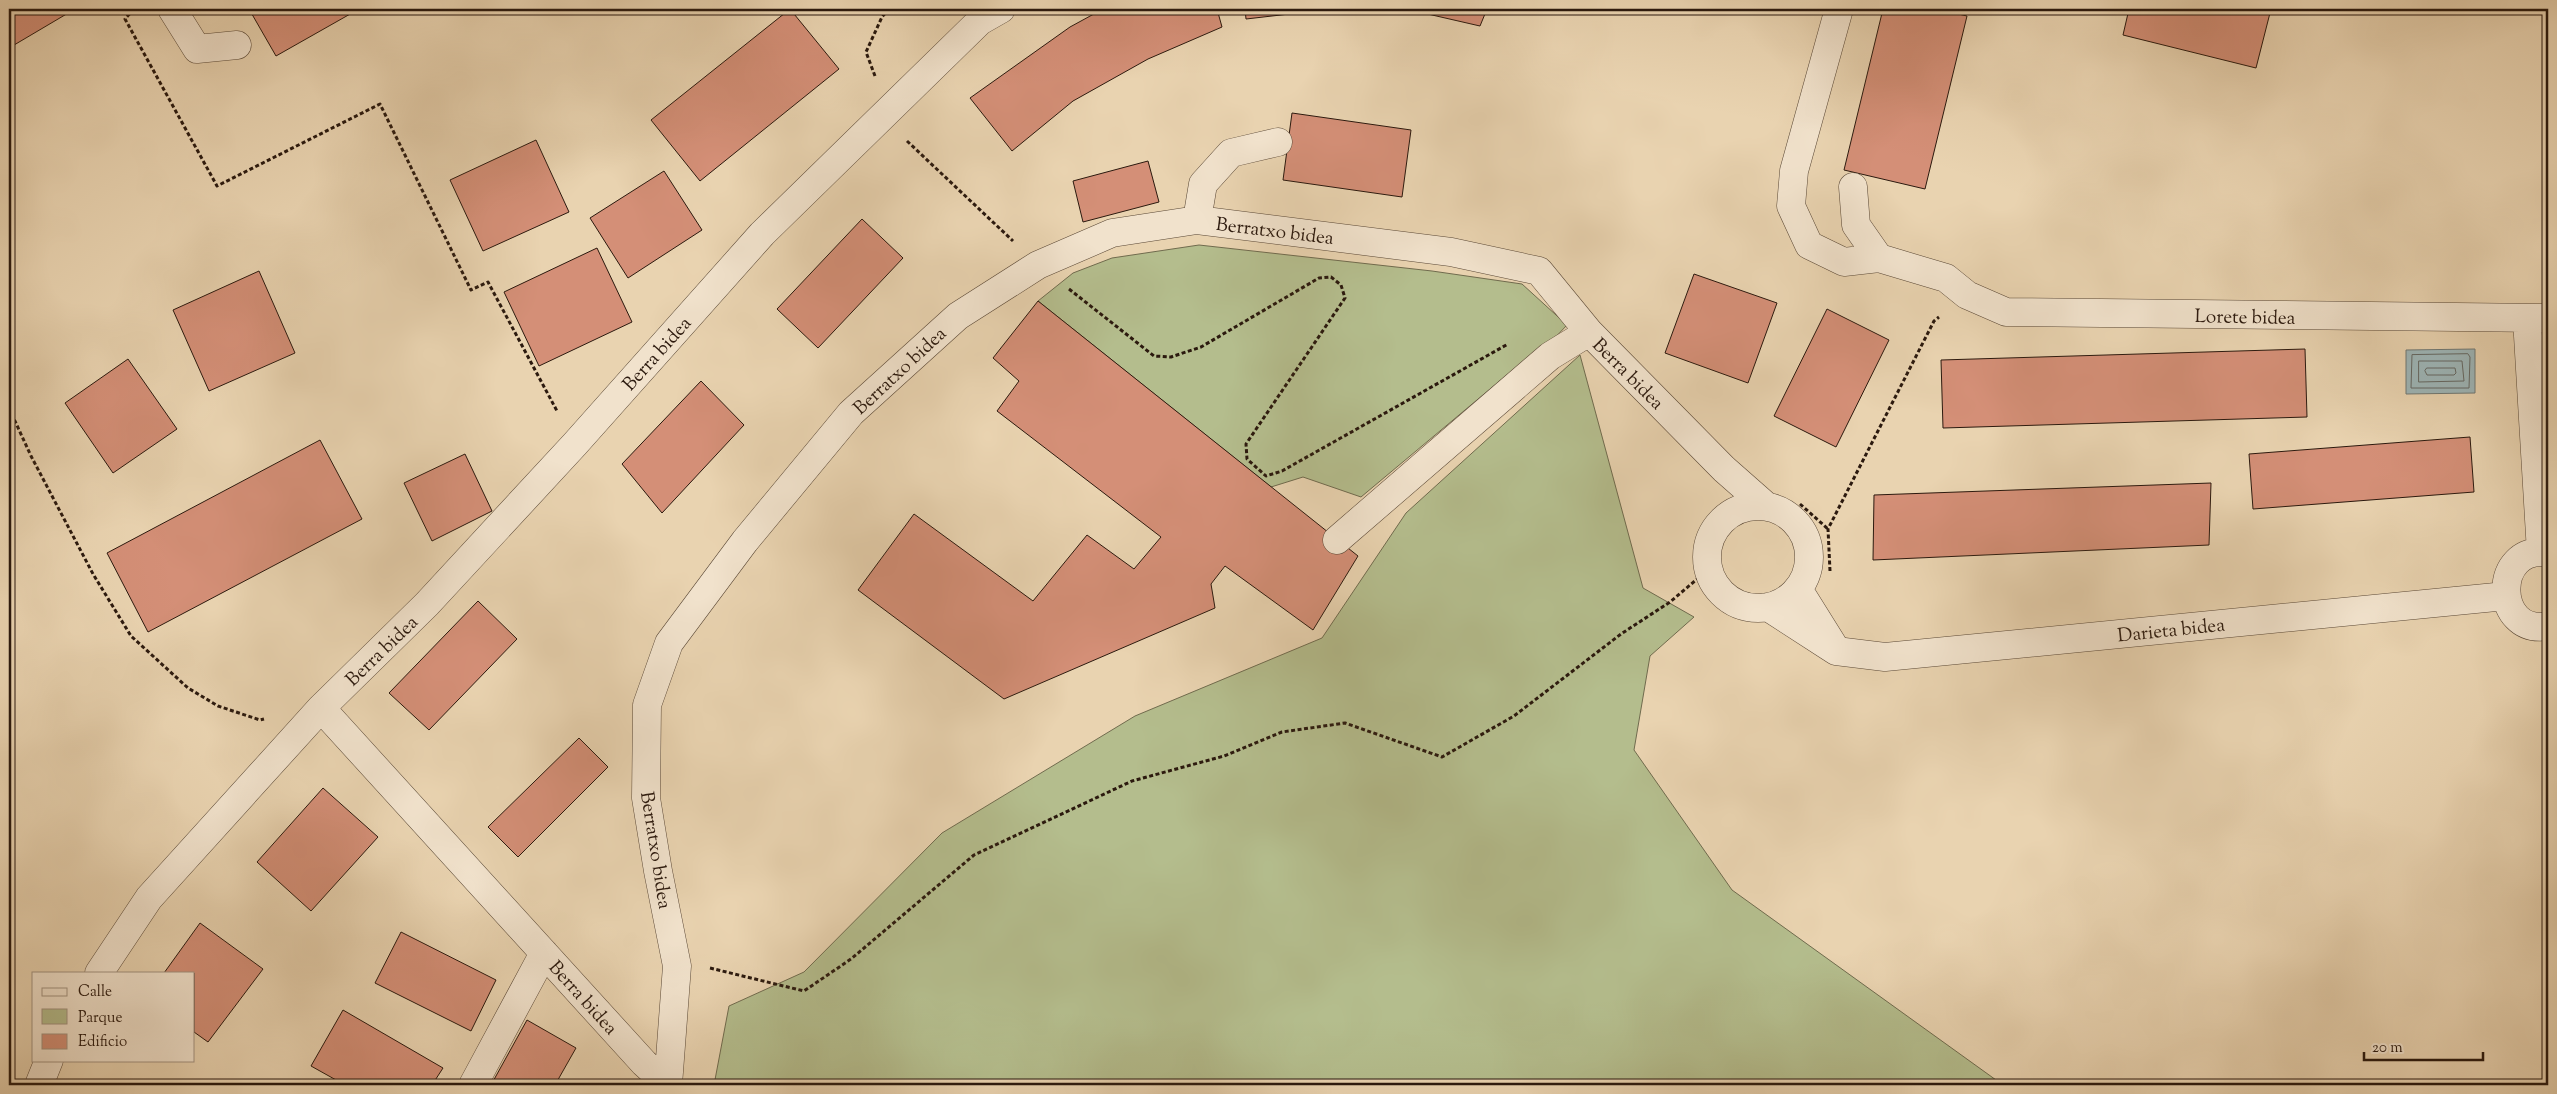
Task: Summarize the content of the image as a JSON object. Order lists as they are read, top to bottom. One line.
{"streets":{"street":["Berratxo bidea","Lorete bidea","Berra bidea","Darieta bidea"]},"crossings":[["Berratxo bidea","Berra bidea"],["Berra bidea","Darieta bidea"]],"legend":["Calle","Parque","Edificio"],"scale_bar":"20 m"}
